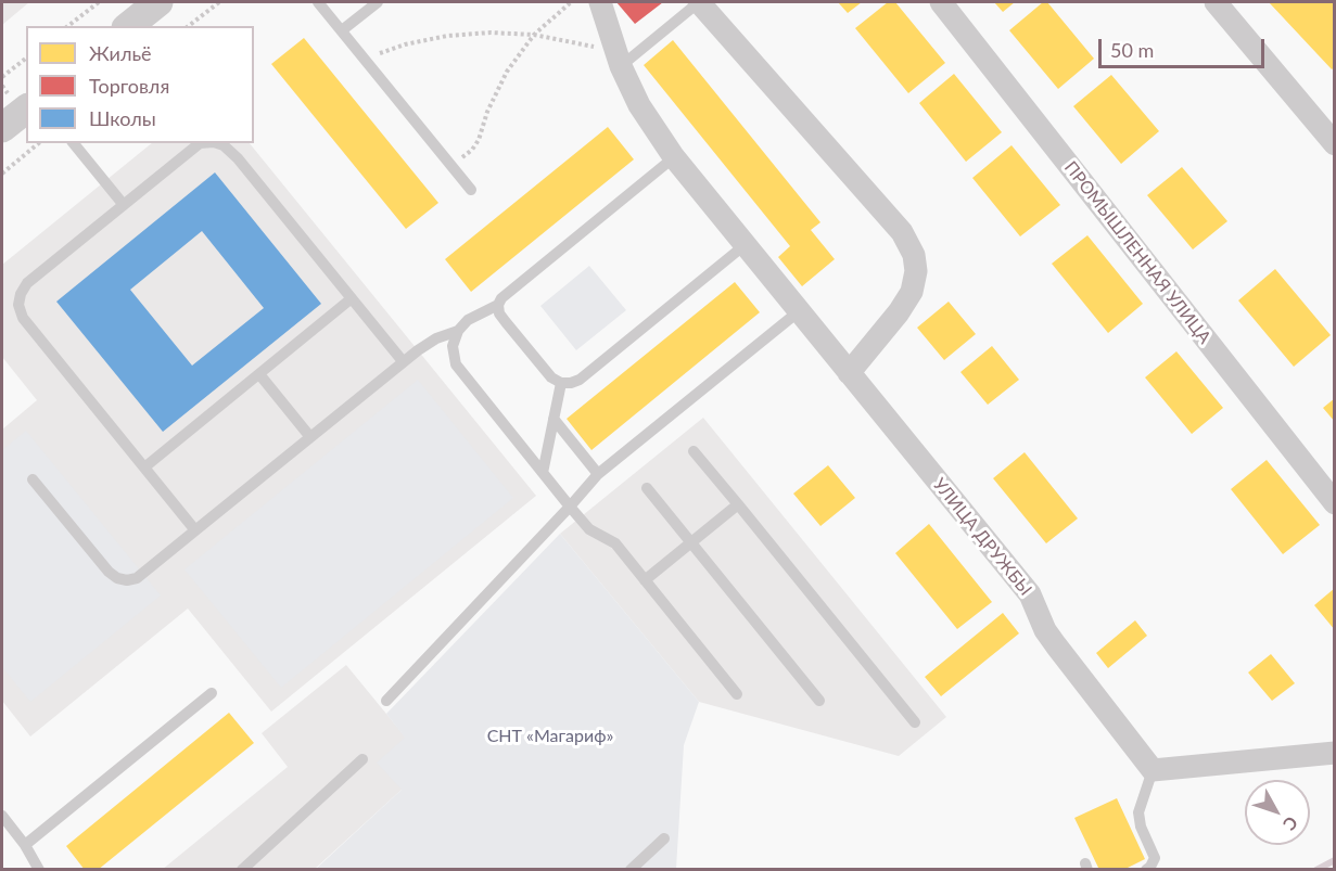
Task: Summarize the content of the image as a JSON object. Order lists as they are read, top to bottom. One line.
{"streets":{"street":["ПРОМЫШЛЕННАЯ УЛИЦА","УЛИЦА ДРУЖБЫ"]},"parks":["СНТ «Магариф»"],"legend":["Жильё","Торговля","Школы"],"scale_bar":"50 m","north":"bottom right"}
